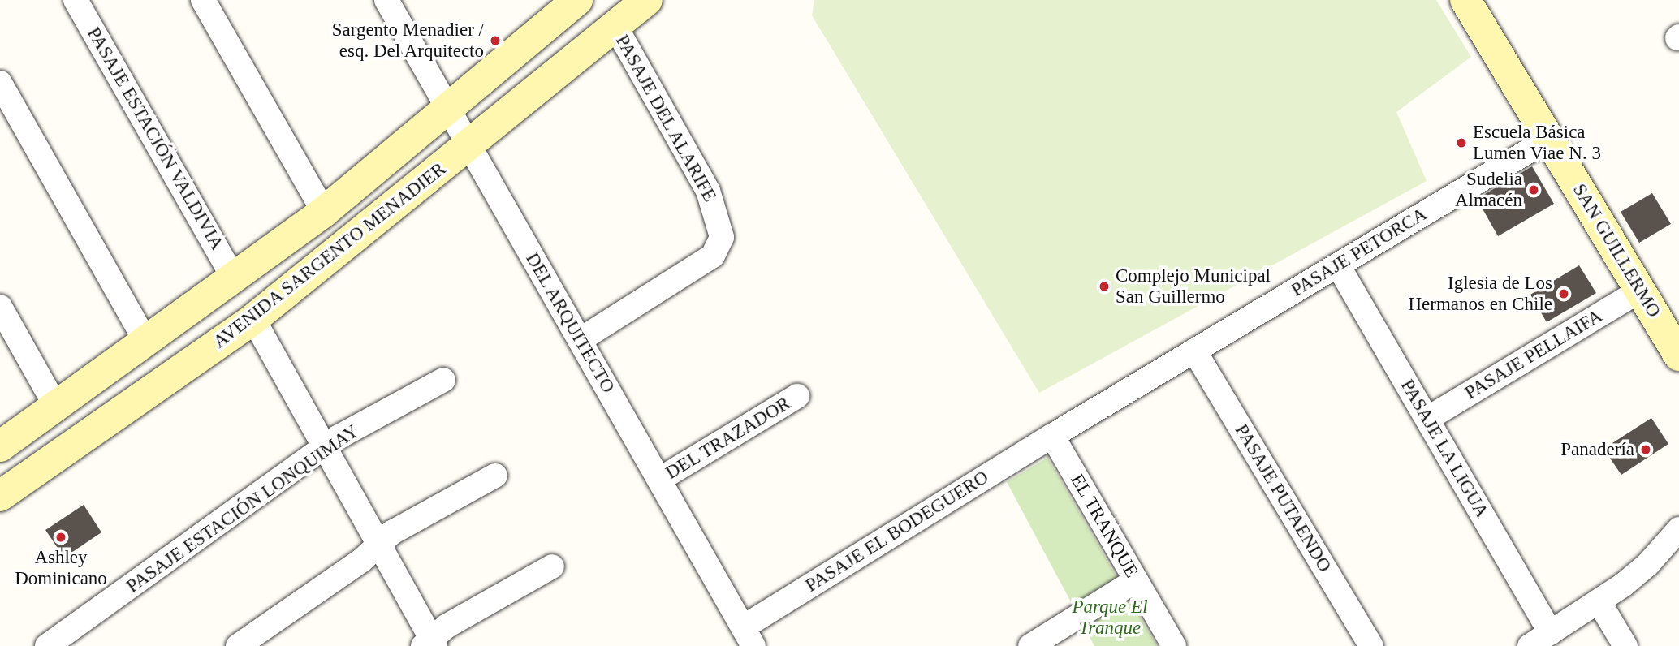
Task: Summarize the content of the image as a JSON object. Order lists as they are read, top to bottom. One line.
{"streets":{"street":["PASAJE DEL ALARIFE","PASAJE ESTACIÓN VALDIVIA","SAN GUILLERMO","PASAJE PETORCA","AVENIDA SARGENTO MENADIER","DEL ARQUITECTO","PASAJE PELLAIFA","DEL TRAZADOR","PASAJE LA LIGUA","PASAJE PUTAENDO","PASAJE ESTACIÓN LONQUIMAY","EL TRANQUE","PASAJE EL BODEGUERO"]},"crossings":[["PASAJE DEL ALARIFE","AVENIDA SARGENTO MENADIER"],["PASAJE DEL ALARIFE","DEL ARQUITECTO"],["PASAJE ESTACIÓN VALDIVIA","AVENIDA SARGENTO MENADIER"],["SAN GUILLERMO","PASAJE PETORCA"],["SAN GUILLERMO","PASAJE PELLAIFA"],["PASAJE PETORCA","PASAJE LA LIGUA"],["PASAJE PETORCA","PASAJE PUTAENDO"],["PASAJE PETORCA","EL TRANQUE"],["PASAJE PETORCA","PASAJE EL BODEGUERO"],["AVENIDA SARGENTO MENADIER","DEL ARQUITECTO"],["DEL ARQUITECTO","DEL TRAZADOR"],["DEL ARQUITECTO","PASAJE EL BODEGUERO"],["PASAJE PELLAIFA","PASAJE LA LIGUA"],["EL TRANQUE","PASAJE EL BODEGUERO"]],"parks":["Parque El Tranque"],"places":["Sargento Menadier / esq. Del Arquitecto","Escuela Básica Lumen Viae N. 3","Sudelia Almacén","Complejo Municipal San Guillermo","Iglesia de Los Hermanos en Chile","Panadería","Ashley Dominicano"]}
